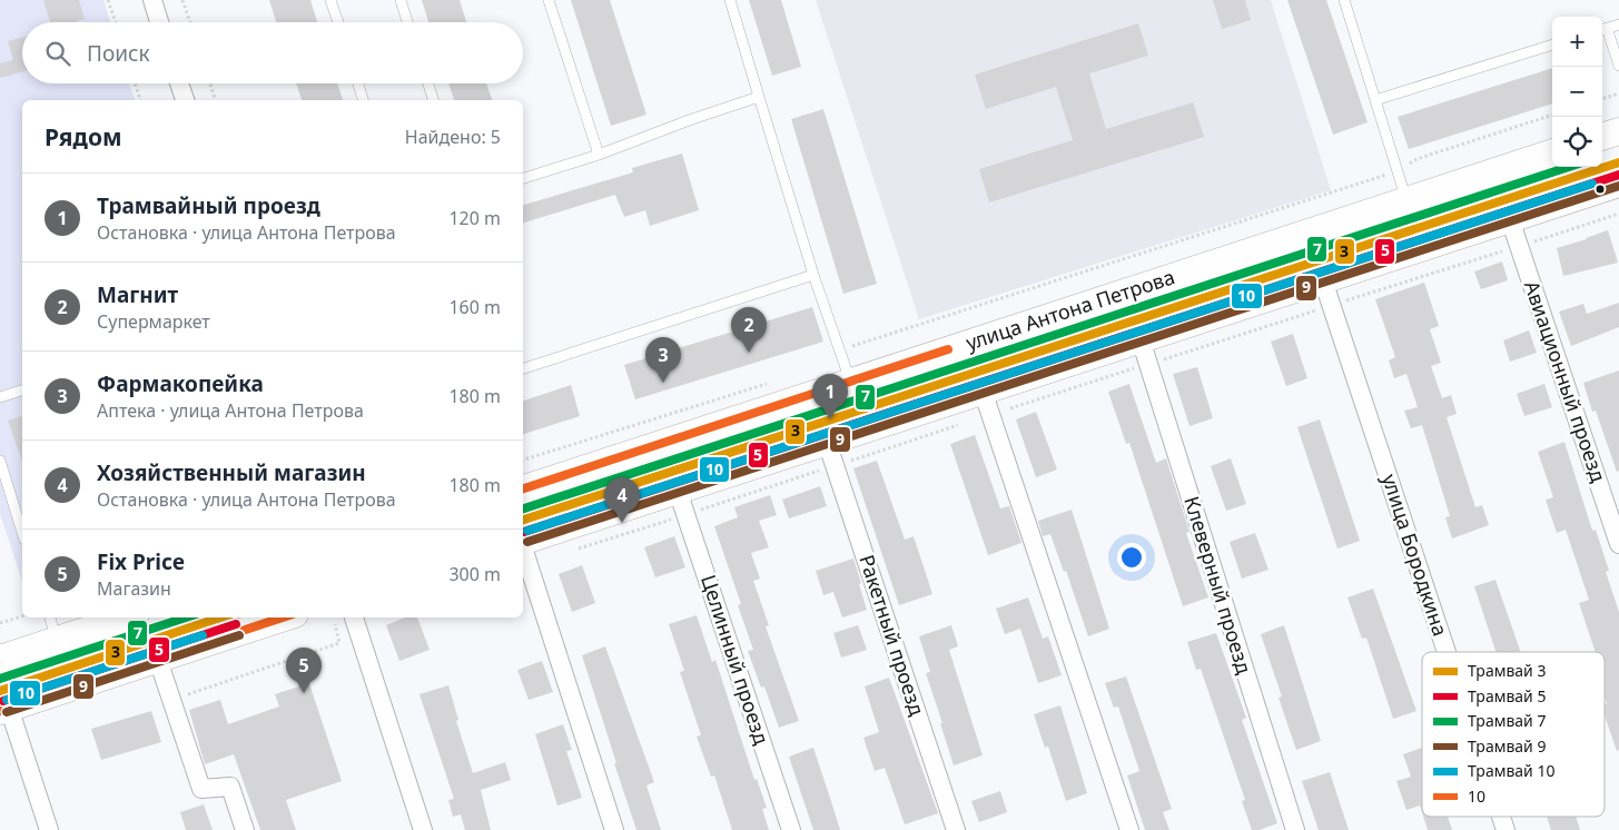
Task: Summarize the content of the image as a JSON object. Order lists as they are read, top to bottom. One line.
{"streets":{"main road":["улица Антона Петрова"],"street":["Авиационный проезд","улица Бородкина","Клеверный проезд","Ракетный проезд","Целинный проезд"]},"lines":["tram line 3","tram line 7","tram line 5","tram line 10","transit line 10","tram line 9"],"legend":["Трамвай 3","Трамвай 5","Трамвай 7","Трамвай 9","Трамвай 10","10"],"page":{"map_buttons":["+","−"],"search":"Поиск","heading":["Рядом","Найдено: 5"],"list":[{"mark":"1","name":"Трамвайный проезд","note":"Остановка · улица Антона Петрова","value":"120 m"},{"mark":"2","name":"Магнит","note":"Супермаркет","value":"160 m"},{"mark":"3","name":"Фармакопейка","note":"Аптека · улица Антона Петрова","value":"180 m"},{"mark":"4","name":"Хозяйственный магазин","note":"Остановка · улица Антона Петрова","value":"180 m"},{"mark":"5","name":"Fix Price","note":"Магазин","value":"300 m"}],"pins":["2","3","1","4","5"]}}
